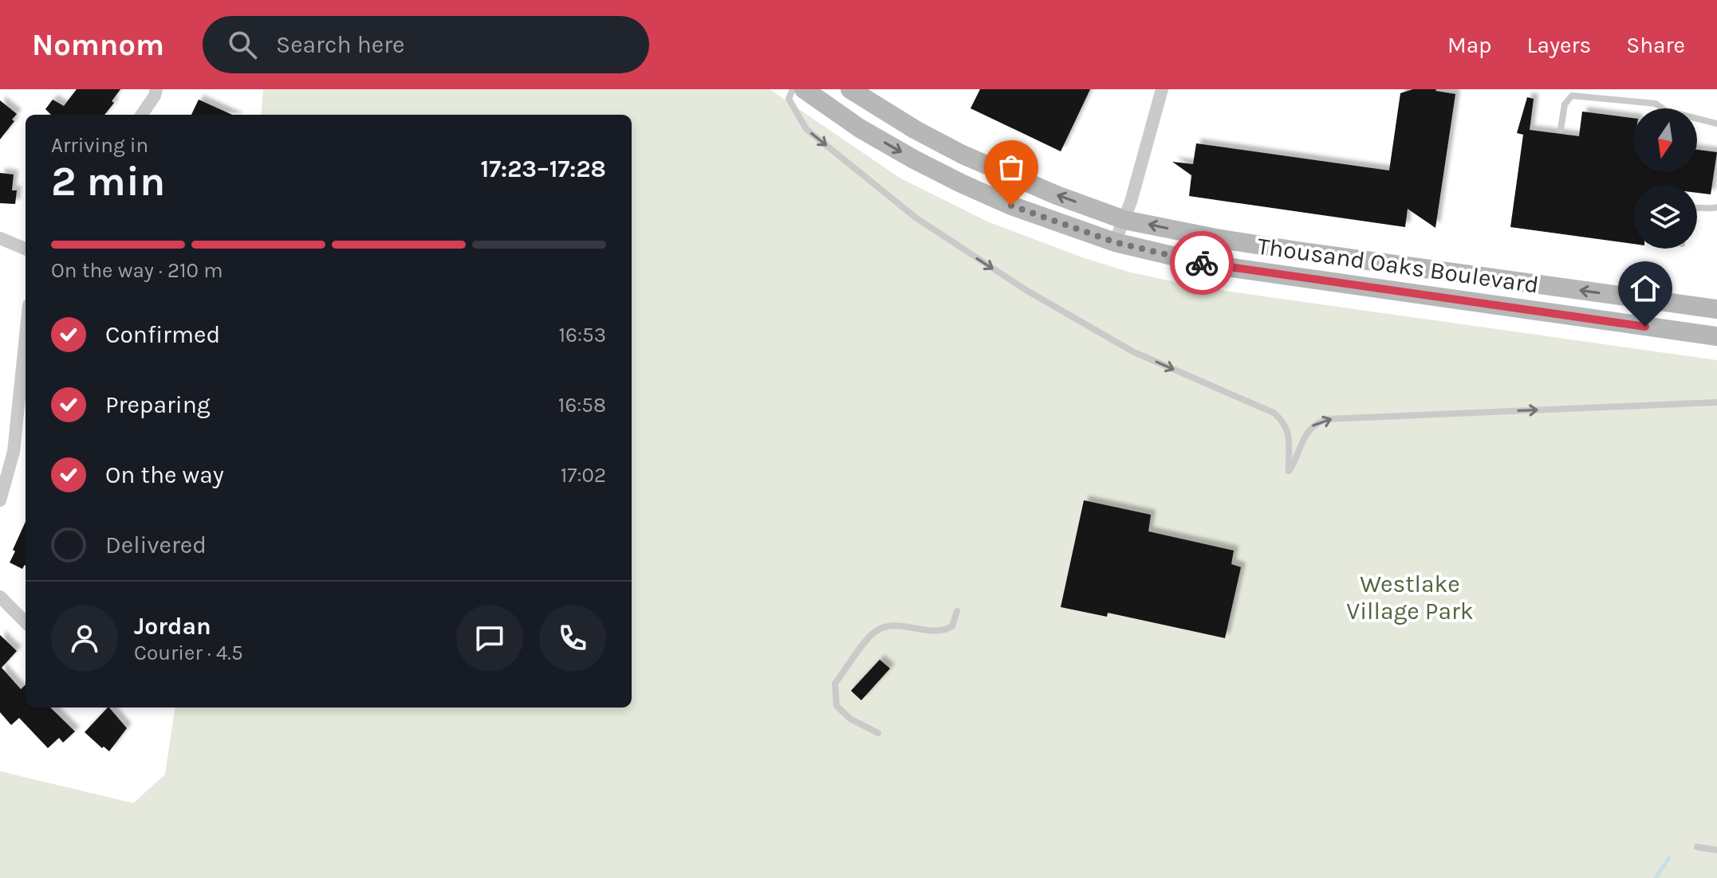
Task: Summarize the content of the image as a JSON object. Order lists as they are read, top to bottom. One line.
{"streets":{"main road":["Thousand Oaks Boulevard"]},"parks":["Westlake Village Park"],"north":"bottom","page":{"header":"Nomnom","search":"Search here","nav":["Map","Layers","Share"],"heading":["2 min","Arriving in","17:23–17:28"],"panel":["Jordan","Courier · 4.5"],"bar":"On the way · 210 m","list":[["Confirmed","16:53"],["Preparing","16:58"],["On the way","17:02"],"Delivered"]}}
